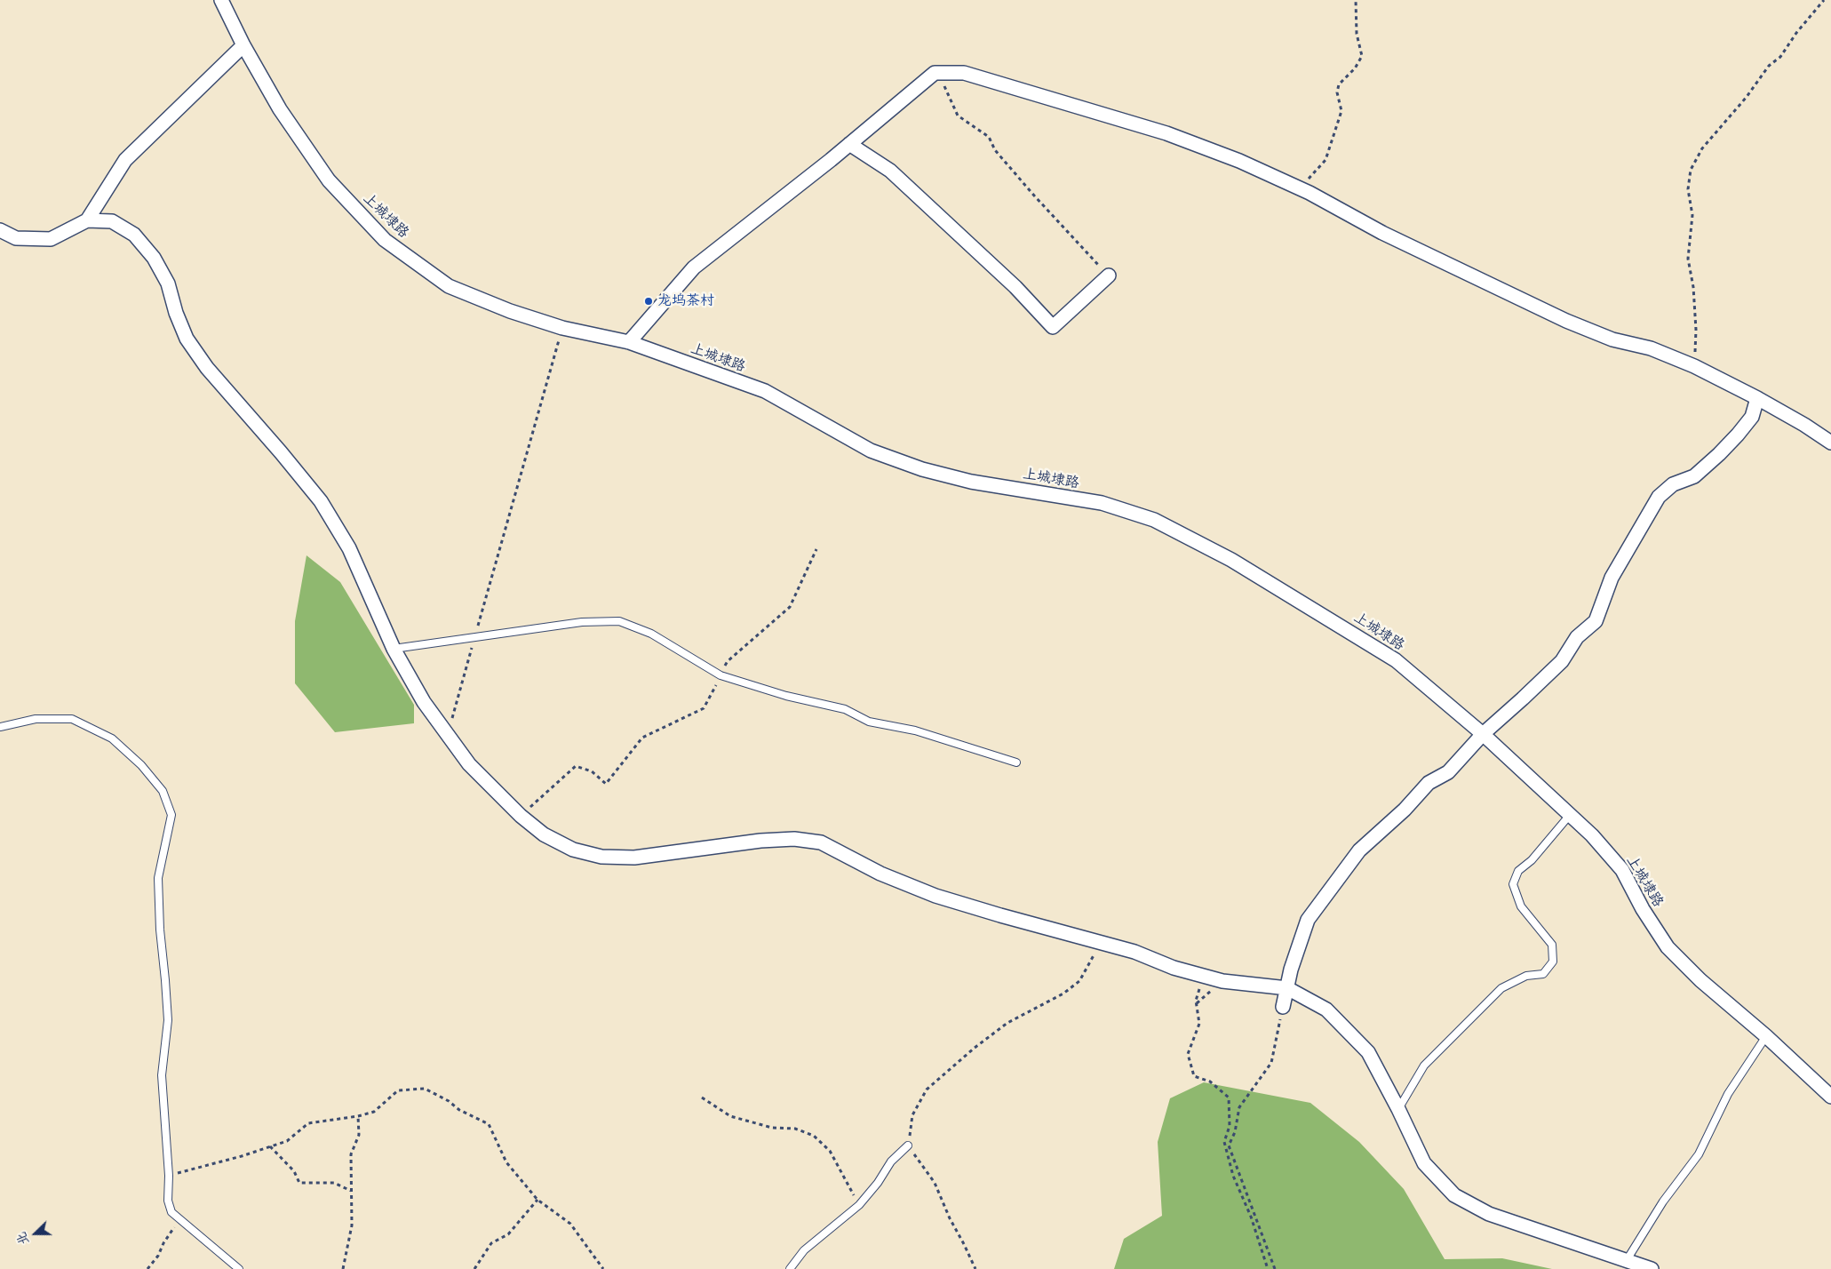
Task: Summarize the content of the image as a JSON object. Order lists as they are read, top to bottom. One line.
{"streets":{"street":["上城埭路"]},"places":["龙坞茶村"],"north":"left"}
